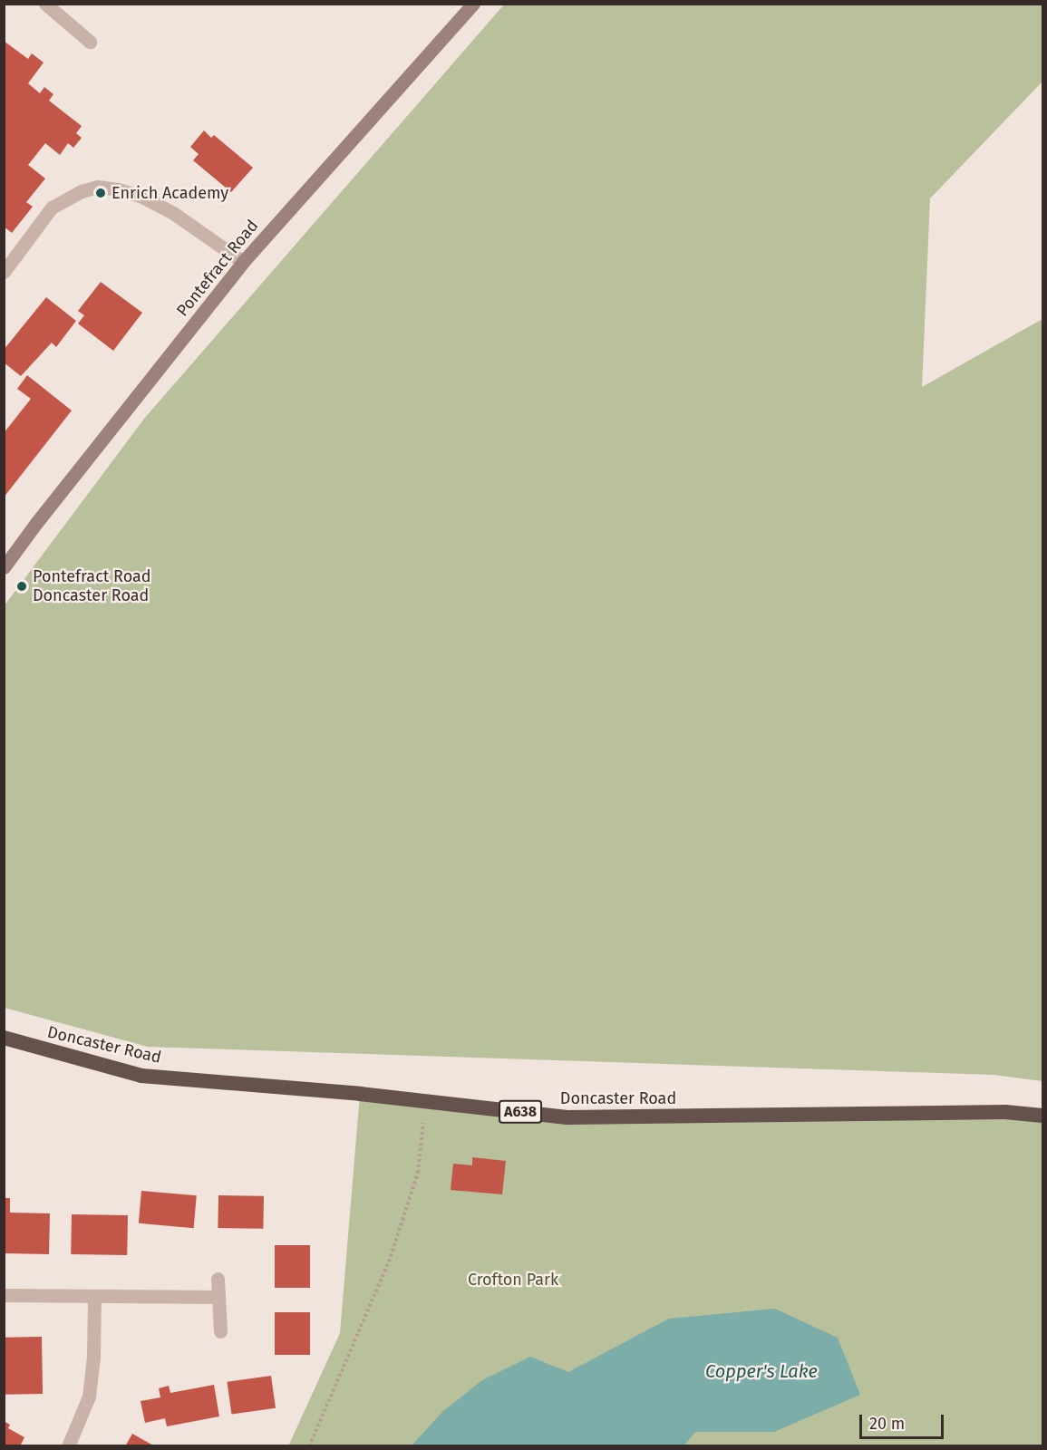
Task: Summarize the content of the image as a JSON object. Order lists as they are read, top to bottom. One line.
{"streets":{"highway":["Doncaster Road","A638"],"main road":["Pontefract Road"]},"water":["Copper's Lake"],"parks":["Crofton Park"],"places":["Enrich Academy","Pontefract Road Doncaster Road"],"scale_bar":"20 m"}
